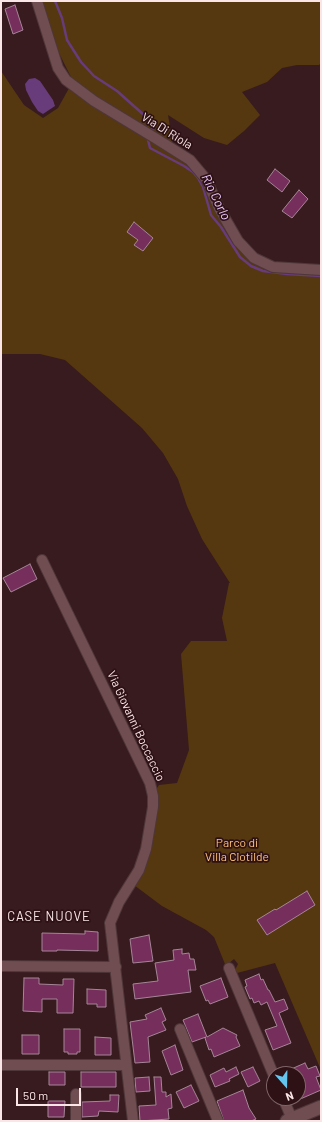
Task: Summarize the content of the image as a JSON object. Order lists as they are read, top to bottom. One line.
{"streets":{"street":["Via Di Riola","Via Giovanni Boccaccio"]},"districts":["CASE NUOVE"],"water":["Rio Corlo"],"parks":["Parco di Villa Clotilde"],"scale_bar":"50 m","north":"bottom"}
